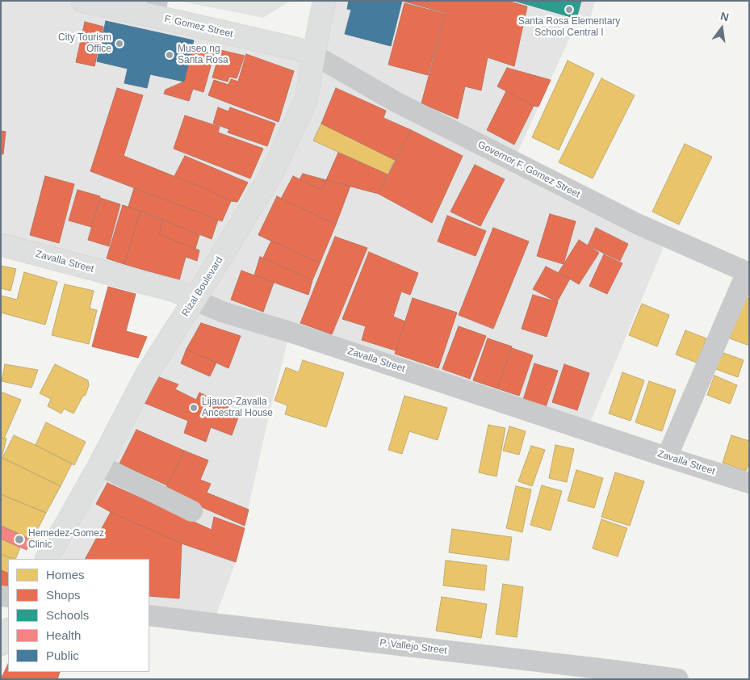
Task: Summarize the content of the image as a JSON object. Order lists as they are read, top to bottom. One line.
{"streets":{"main road":["F. Gomez Street","Zavalla Street","Rizal Boulevard"],"street":["Governor F. Gomez Street","P. Vallejo Street"]},"crossings":[["F. Gomez Street","Governor F. Gomez Street"],["F. Gomez Street","Rizal Boulevard"],["Governor F. Gomez Street","Rizal Boulevard"],["Zavalla Street","Rizal Boulevard"]],"places":["Santa Rosa Elementary School Central I","City Tourism Office","Museo ng Santa Rosa","Lijauco-Zavalla Ancestral House","Hemedez-Gomez Clinic"],"legend":["Homes","Shops","Schools","Health","Public"],"north":"top"}
